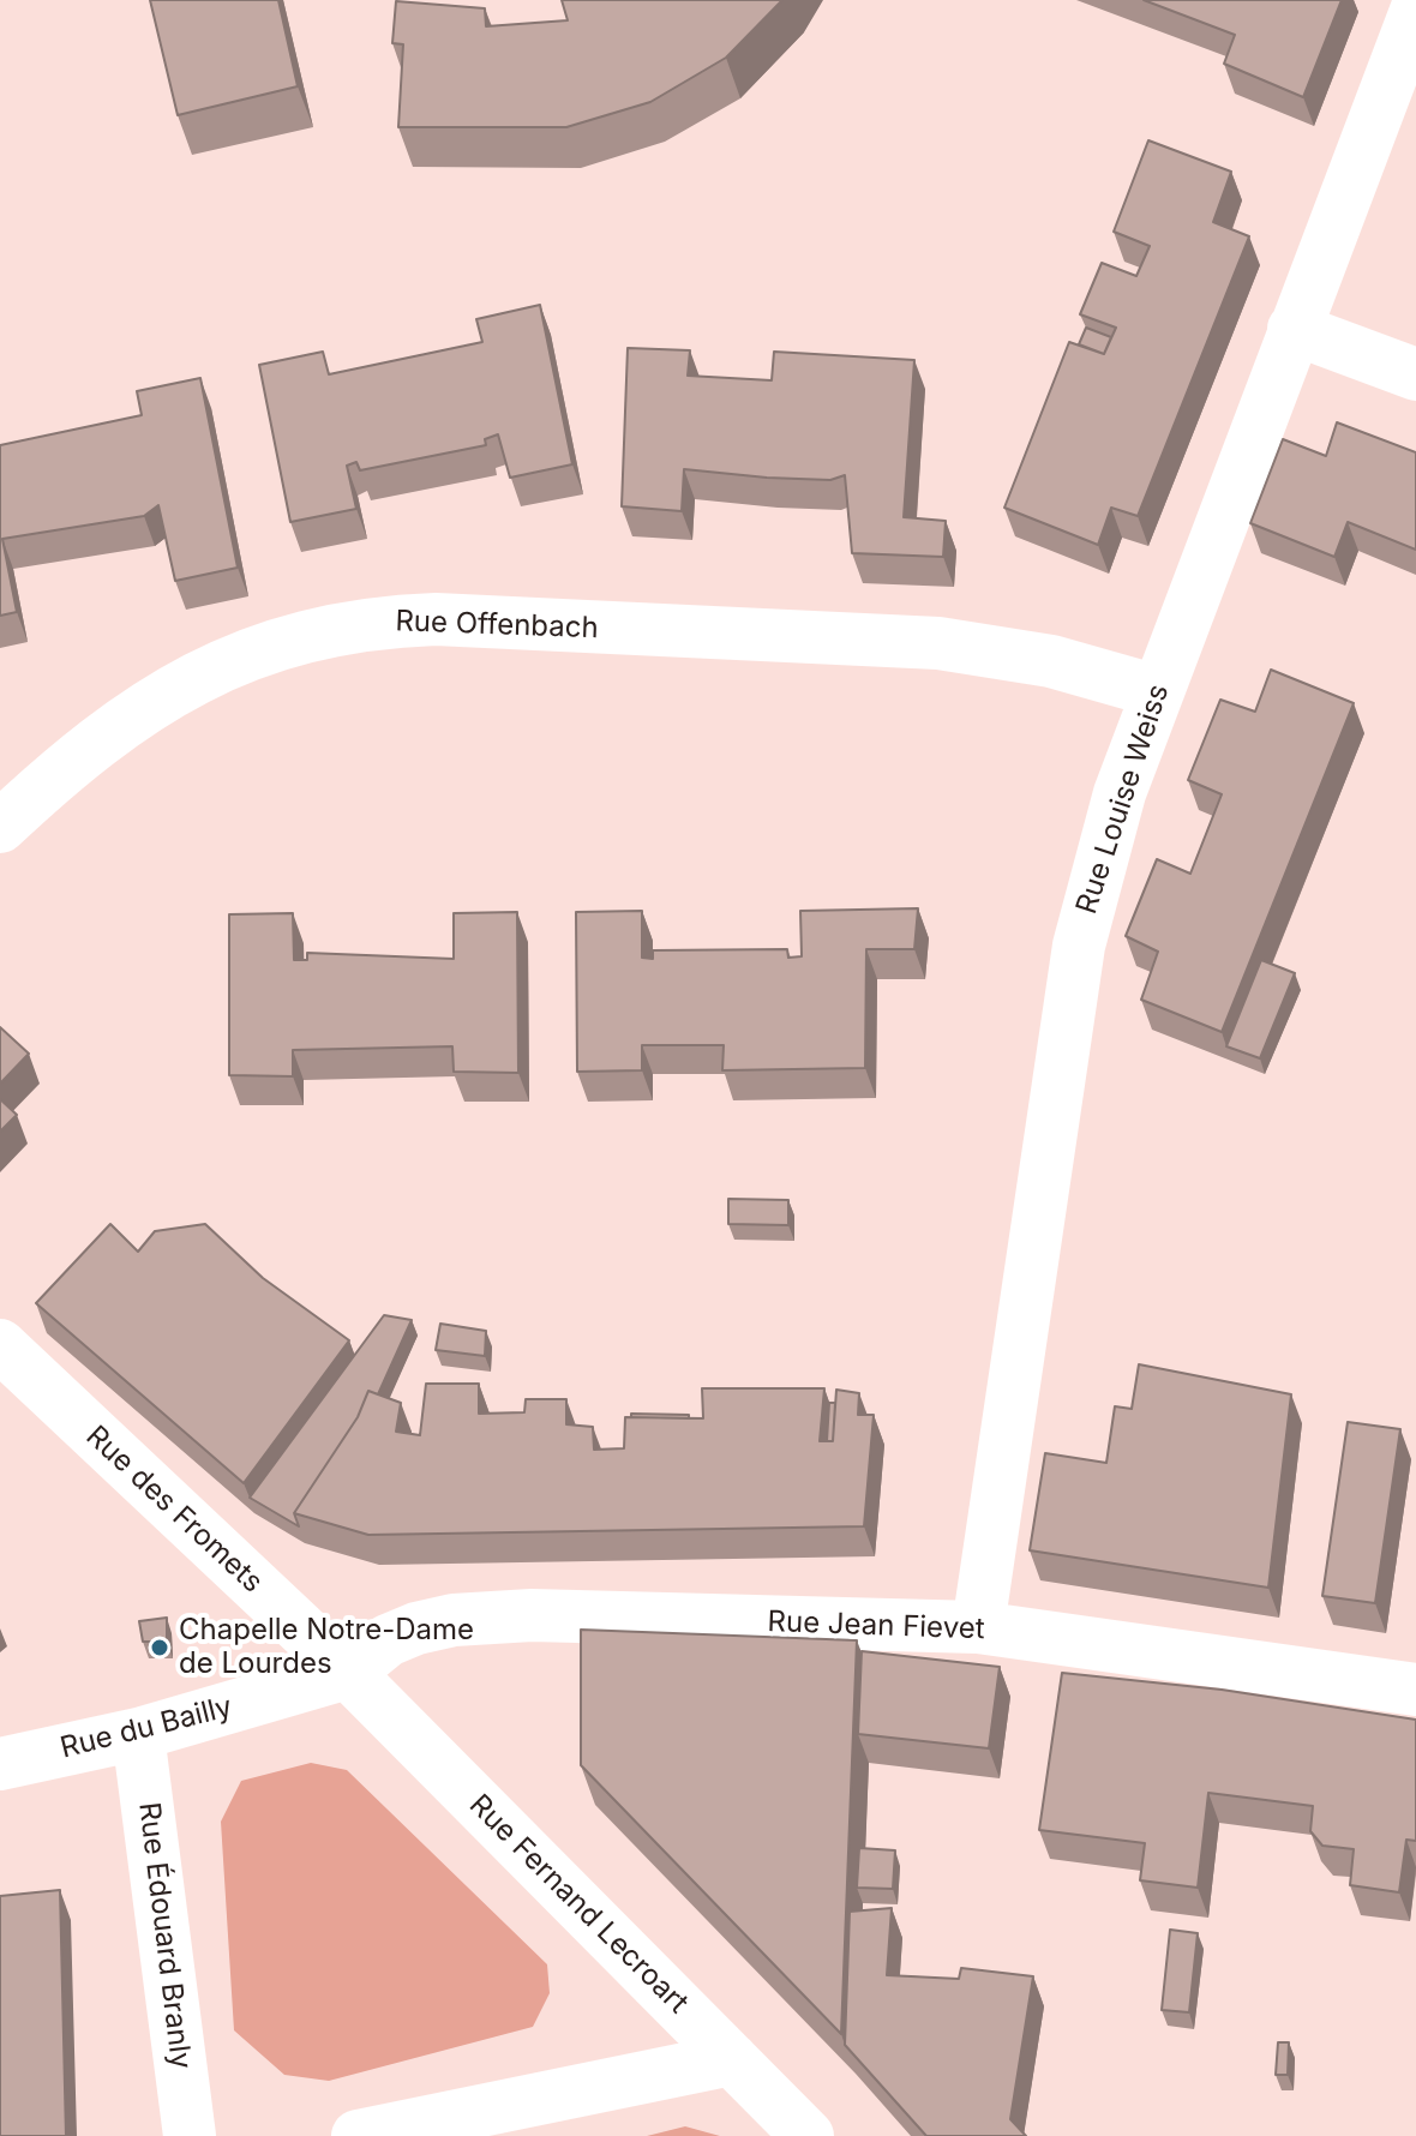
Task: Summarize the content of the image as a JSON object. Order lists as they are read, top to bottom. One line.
{"streets":{"street":["Rue Offenbach","Rue Louise Weiss","Rue des Fromets","Rue Jean Fievet","Rue du Bailly","Rue Fernand Lecroart","Rue Édouard Branly"]},"crossings":[["Rue Offenbach","Rue Louise Weiss"],["Rue Louise Weiss","Rue Jean Fievet"],["Rue des Fromets","Rue Jean Fievet"],["Rue des Fromets","Rue du Bailly"],["Rue des Fromets","Rue Fernand Lecroart"],["Rue Jean Fievet","Rue du Bailly"],["Rue Jean Fievet","Rue Fernand Lecroart"],["Rue du Bailly","Rue Fernand Lecroart"],["Rue du Bailly","Rue Édouard Branly"]],"places":["Chapelle Notre-Dame de Lourdes"]}
